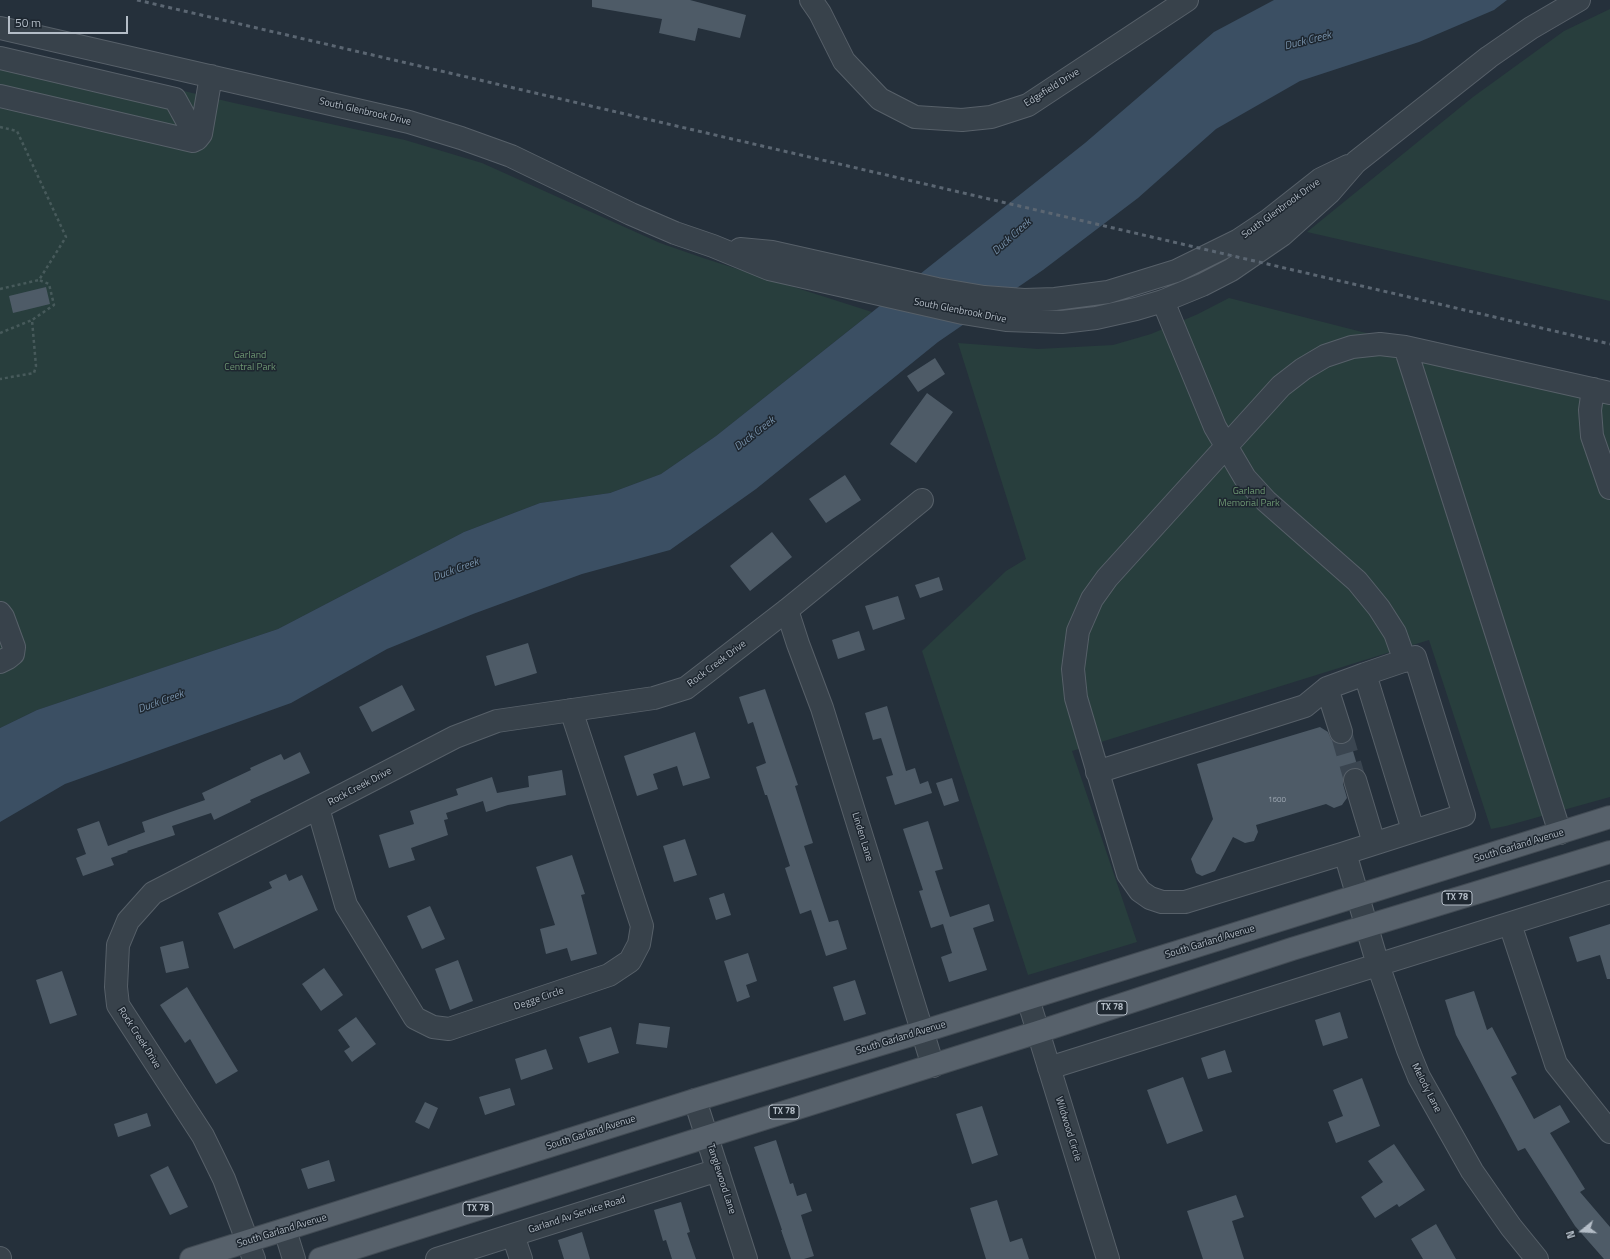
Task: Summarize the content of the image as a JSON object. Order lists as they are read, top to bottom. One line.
{"streets":{"main road":["South Garland Avenue","TX 78"],"street":["Edgefield Drive","South Glenbrook Drive","Rock Creek Drive","Linden Lane","Degge Circle","Melody Lane","Wildwood Circle","Tanglewood Lane","Garland Av Service Road"]},"crossings":[["Rock Creek Drive","Linden Lane"],["Rock Creek Drive","South Garland Avenue"],["Rock Creek Drive","Degge Circle"],["Linden Lane","South Garland Avenue"],["Linden Lane","TX 78"],["South Garland Avenue","Melody Lane"],["South Garland Avenue","Wildwood Circle"],["South Garland Avenue","Tanglewood Lane"],["TX 78","Melody Lane"],["TX 78","Wildwood Circle"],["TX 78","Tanglewood Lane"],["Tanglewood Lane","Garland Av Service Road"]],"water":["Duck Creek"],"parks":["Garland Central Park","Garland Memorial Park"],"house_numbers":["1600"],"scale_bar":"50 m","north":"left"}
